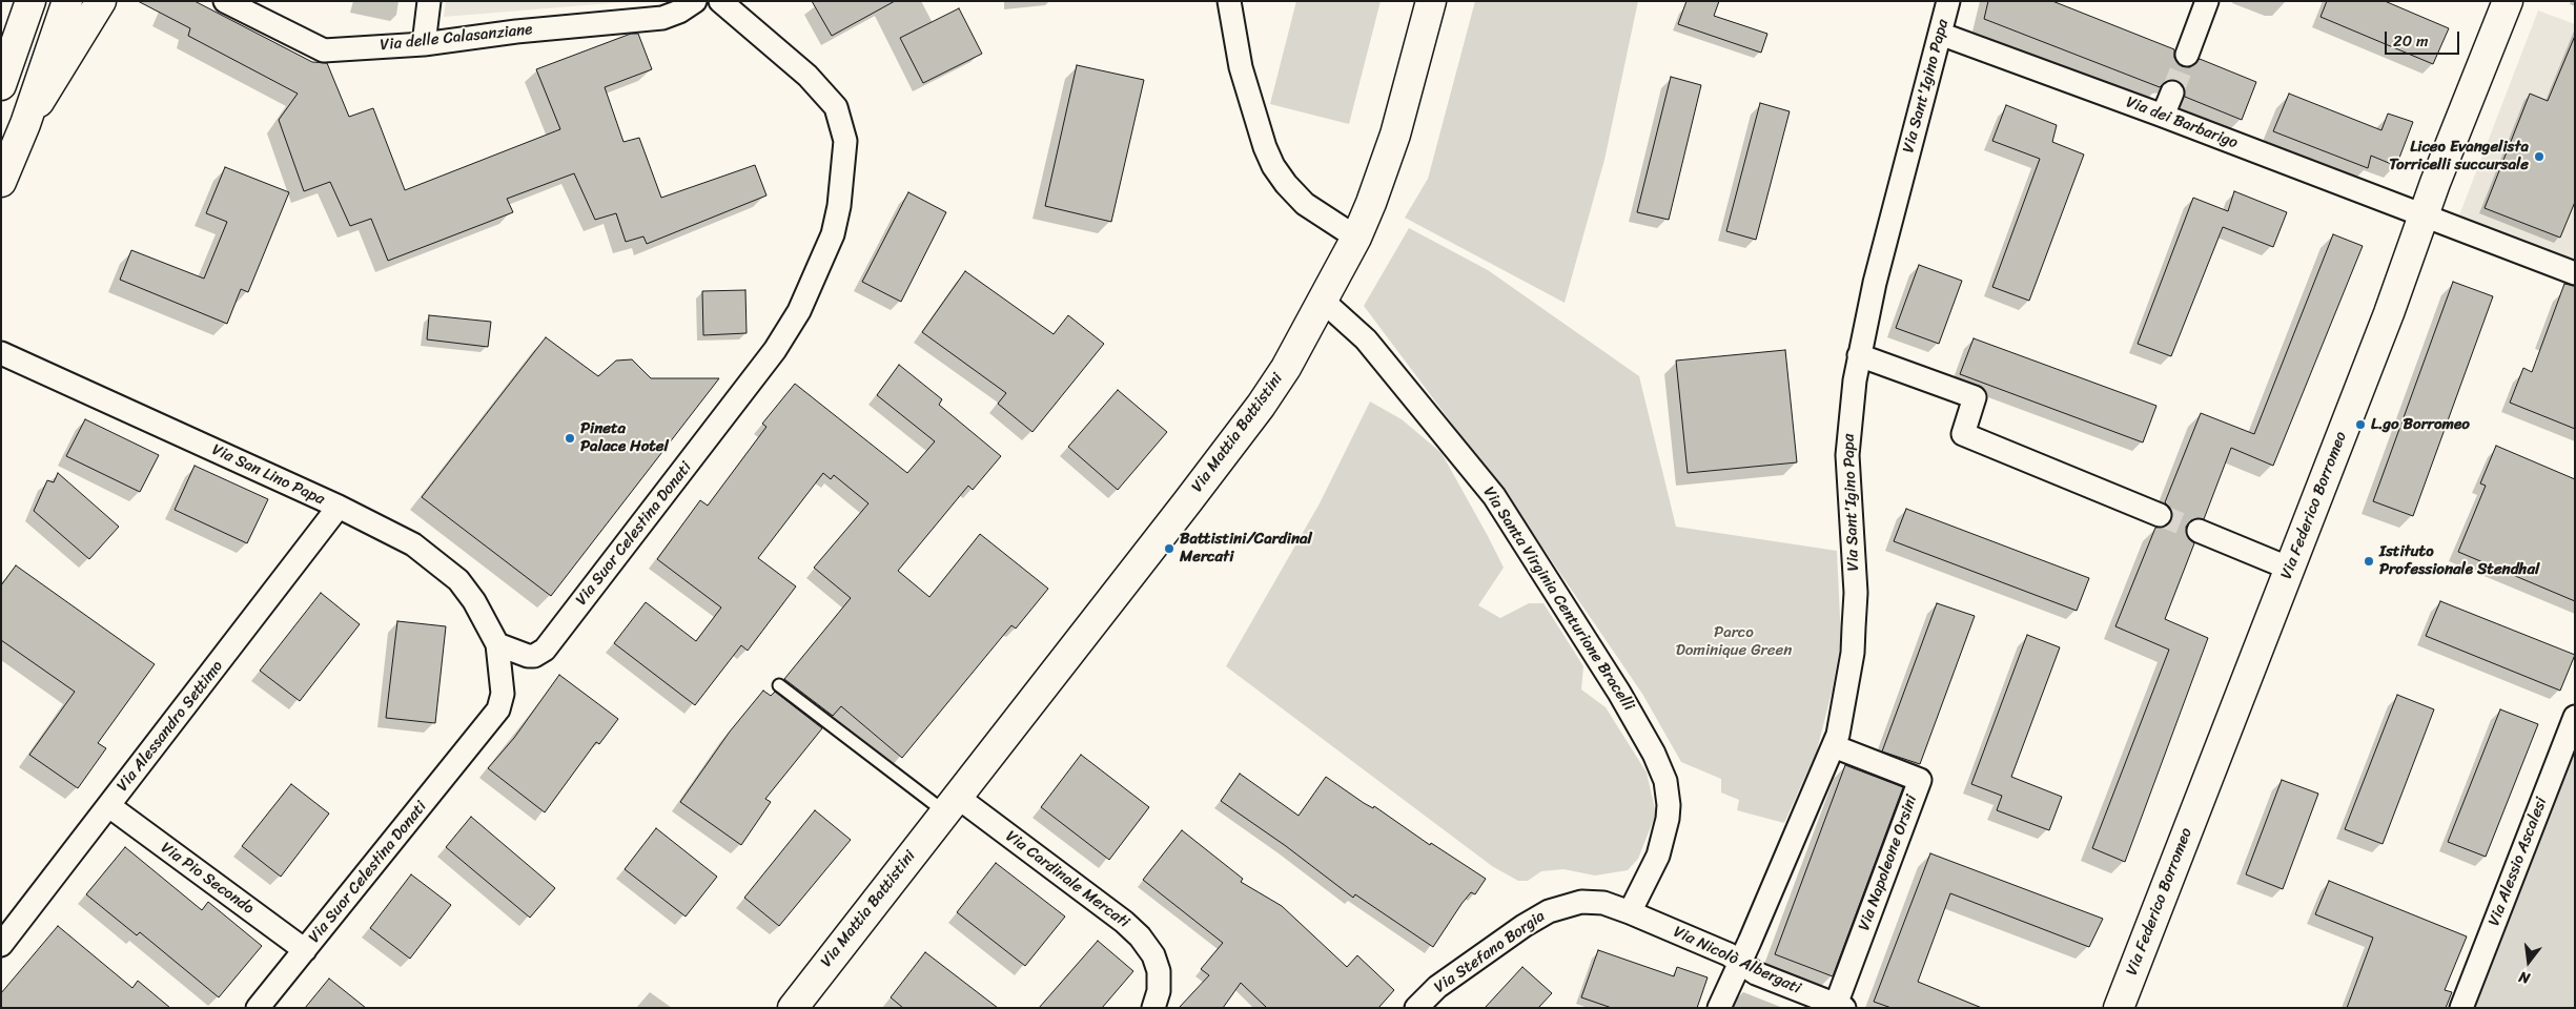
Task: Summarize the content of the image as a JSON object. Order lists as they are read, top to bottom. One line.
{"streets":{"main road":["Via Mattia Battistini","Via Federico Borromeo"],"street":["Via delle Calasanziane","Via Sant'Igino Papa","Via dei Barbarigo","Via San Lino Papa","Via Suor Celestina Donati","Via Santa Virginia Centurione Bracelli","Via Alessandro Settimo","Via Alessio Ascalesi","Via Napoleone Orsini","Via Pio Secondo","Via Cardinale Mercati","Via Stefano Borgia","Via Nicolò Albergati"]},"crossings":[["Via Sant'Igino Papa","Via dei Barbarigo"],["Via Sant'Igino Papa","Via Napoleone Orsini"],["Via Sant'Igino Papa","Via Nicolò Albergati"],["Via dei Barbarigo","Via Federico Borromeo"],["Via Mattia Battistini","Via Santa Virginia Centurione Bracelli"],["Via Mattia Battistini","Via Cardinale Mercati"],["Via San Lino Papa","Via Suor Celestina Donati"],["Via San Lino Papa","Via Alessandro Settimo"],["Via Suor Celestina Donati","Via Pio Secondo"],["Via Santa Virginia Centurione Bracelli","Via Stefano Borgia"],["Via Santa Virginia Centurione Bracelli","Via Nicolò Albergati"],["Via Alessandro Settimo","Via Pio Secondo"],["Via Napoleone Orsini","Via Nicolò Albergati"],["Via Stefano Borgia","Via Nicolò Albergati"]],"parks":["Parco Dominique Green"],"places":["Liceo Evangelista Torricelli succursale","L.go Borromeo","Pineta Palace Hotel","Battistini/Cardinal Mercati","Istituto Professionale Stendhal"],"scale_bar":"20 m","north":"bottom"}
